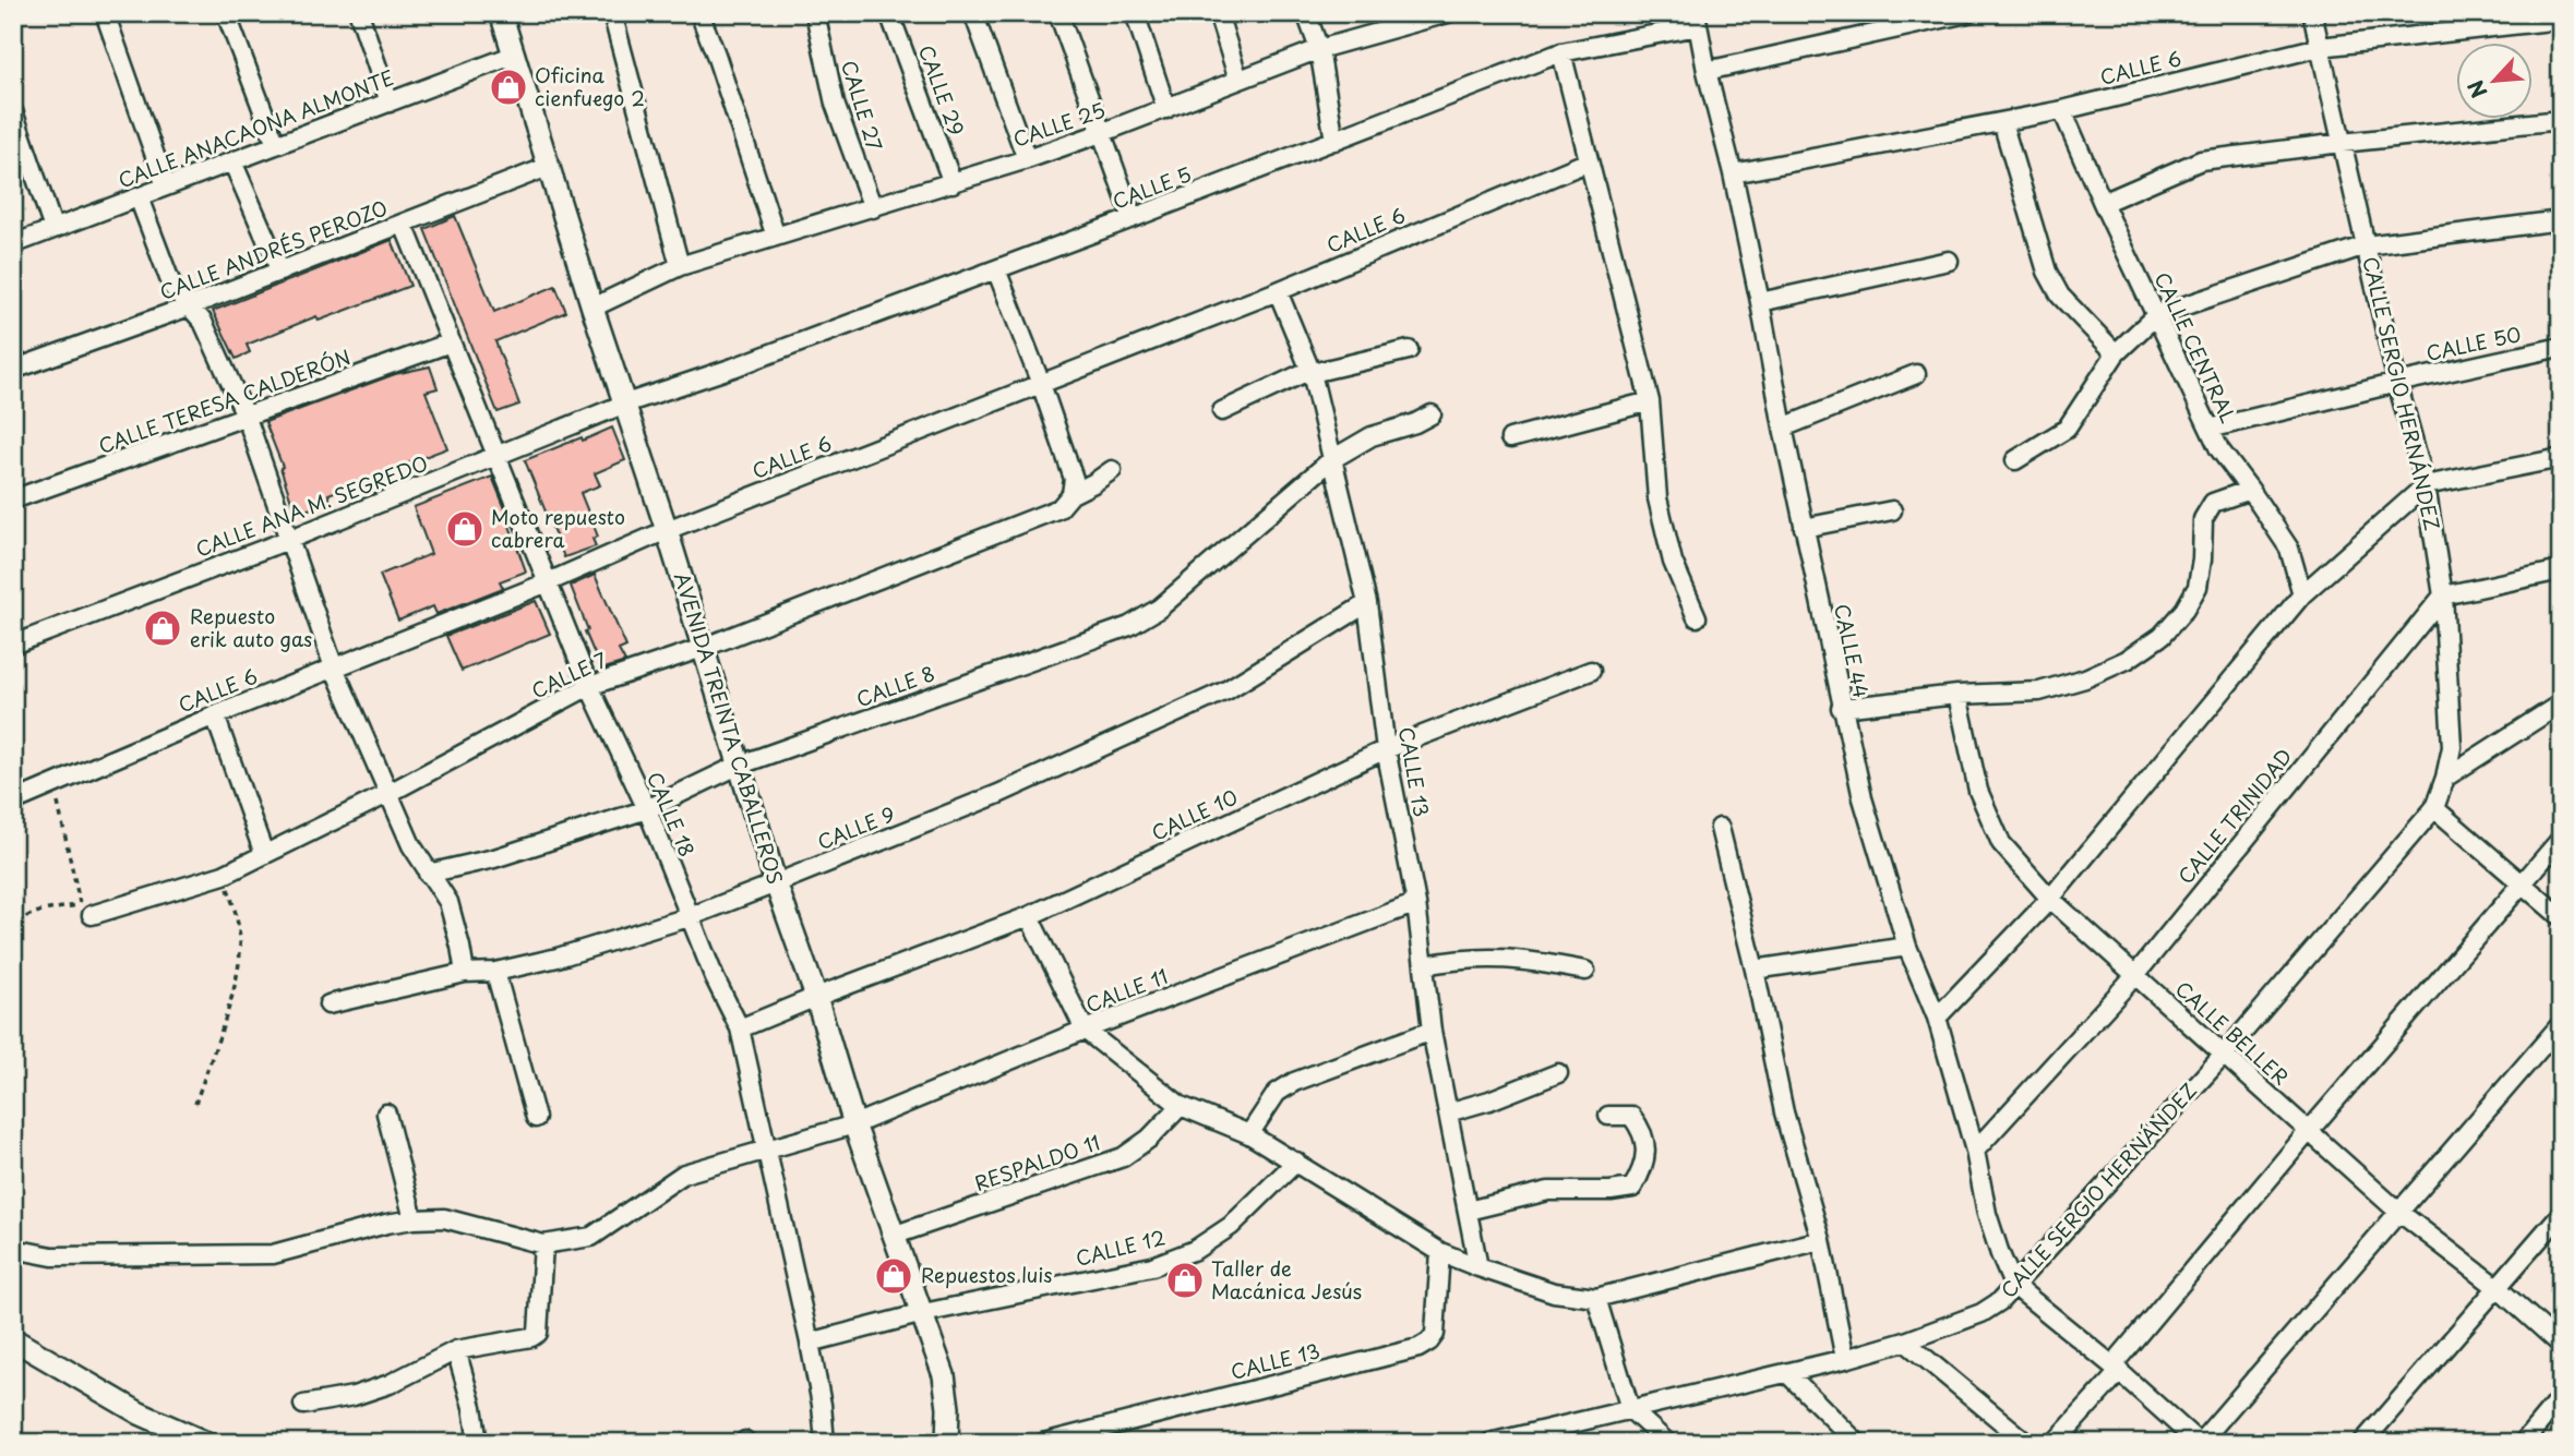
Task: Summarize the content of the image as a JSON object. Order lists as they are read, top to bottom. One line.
{"streets":{"street":["CALLE 6","CALLE 29","CALLE 27","CALLE 25","CALLE ANACAONA ALMONTE","CALLE 5","CALLE ANDRÉS PEROZO","CALLE 50","CALLE CENTRAL","CALLE SERGIO HERNÁNDEZ","CALLE TERESA CALDERÓN","CALLE ANA M. SEGREDO","CALLE 44","CALLE 7","CALLE 8","AVENIDA TREINTA CABALLEROS","CALLE 13","CALLE 18","CALLE 10","CALLE TRINIDAD","CALLE 9","CALLE 11","CALLE BELLER","RESPALDO 11","CALLE 12"]},"crossings":[["CALLE 6","CALLE CENTRAL"],["CALLE 6","CALLE SERGIO HERNÁNDEZ"],["CALLE 6","CALLE 44"],["CALLE 6","AVENIDA TREINTA CABALLEROS"],["CALLE 6","CALLE 13"],["CALLE 6","CALLE 18"],["CALLE 29","CALLE 25"],["CALLE 27","CALLE 25"],["CALLE 25","AVENIDA TREINTA CABALLEROS"],["CALLE ANACAONA ALMONTE","AVENIDA TREINTA CABALLEROS"],["CALLE 5","CALLE ANA M. SEGREDO"],["CALLE 5","CALLE 44"],["CALLE 5","AVENIDA TREINTA CABALLEROS"],["CALLE ANDRÉS PEROZO","AVENIDA TREINTA CABALLEROS"],["CALLE ANDRÉS PEROZO","CALLE 18"],["CALLE 50","CALLE CENTRAL"],["CALLE 50","CALLE SERGIO HERNÁNDEZ"],["CALLE SERGIO HERNÁNDEZ","CALLE 44"],["CALLE SERGIO HERNÁNDEZ","CALLE TRINIDAD"],["CALLE SERGIO HERNÁNDEZ","CALLE BELLER"],["CALLE TERESA CALDERÓN","CALLE 18"],["CALLE ANA M. SEGREDO","AVENIDA TREINTA CABALLEROS"],["CALLE ANA M. SEGREDO","CALLE 18"],["CALLE 44","CALLE TRINIDAD"],["CALLE 7","AVENIDA TREINTA CABALLEROS"],["CALLE 7","CALLE 18"],["CALLE 8","AVENIDA TREINTA CABALLEROS"],["CALLE 8","CALLE 13"],["CALLE 8","CALLE 18"],["AVENIDA TREINTA CABALLEROS","CALLE 10"],["AVENIDA TREINTA CABALLEROS","CALLE 9"],["AVENIDA TREINTA CABALLEROS","CALLE 11"],["AVENIDA TREINTA CABALLEROS","RESPALDO 11"],["AVENIDA TREINTA CABALLEROS","CALLE 12"],["CALLE 13","CALLE 10"],["CALLE 13","CALLE 9"],["CALLE 13","CALLE 11"],["CALLE 18","CALLE 10"],["CALLE 18","CALLE 9"],["CALLE 18","CALLE 11"],["CALLE 18","CALLE 12"],["CALLE TRINIDAD","CALLE BELLER"]],"places":{"shop":["Oficina cienfuego 2","Moto repuesto cabrera","Repuesto erik auto gas","Repuestos luis","Taller de Macánica Jesús"]},"north":"bottom left"}
